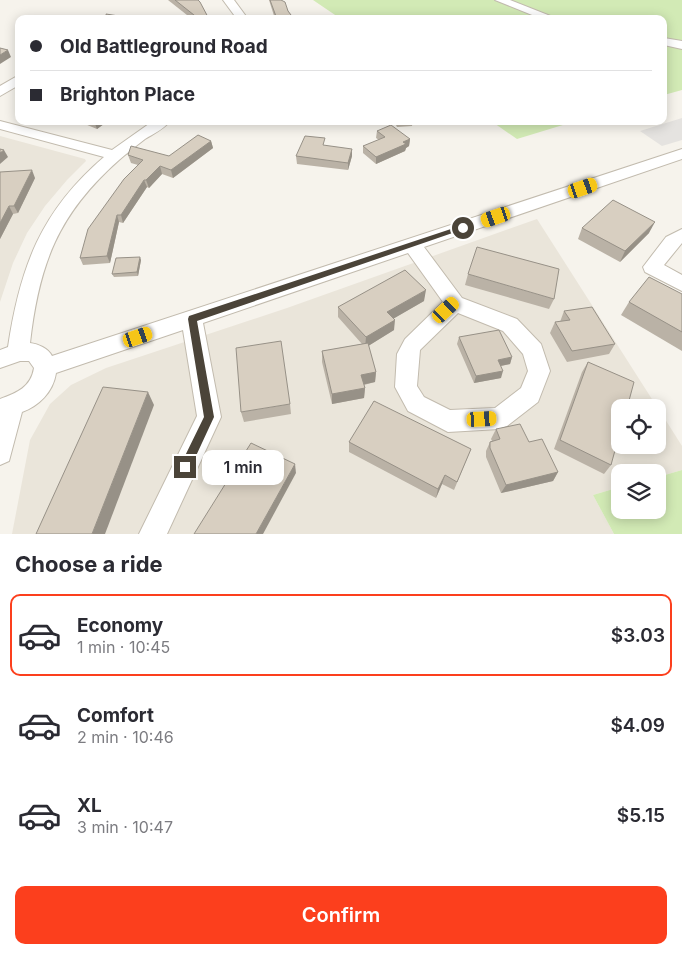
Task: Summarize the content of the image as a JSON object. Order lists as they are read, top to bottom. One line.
{"page":{"banner":["Old Battleground Road","Brighton Place"],"bubble":"1 min","heading":"Choose a ride","list":[{"name":"Economy","note":"1 min · 10:45","value":"$3.03"},{"name":"Comfort","note":"2 min · 10:46","value":"$4.09"},{"name":"XL","note":"3 min · 10:47","value":"$5.15"}],"buttons":"Confirm"}}
